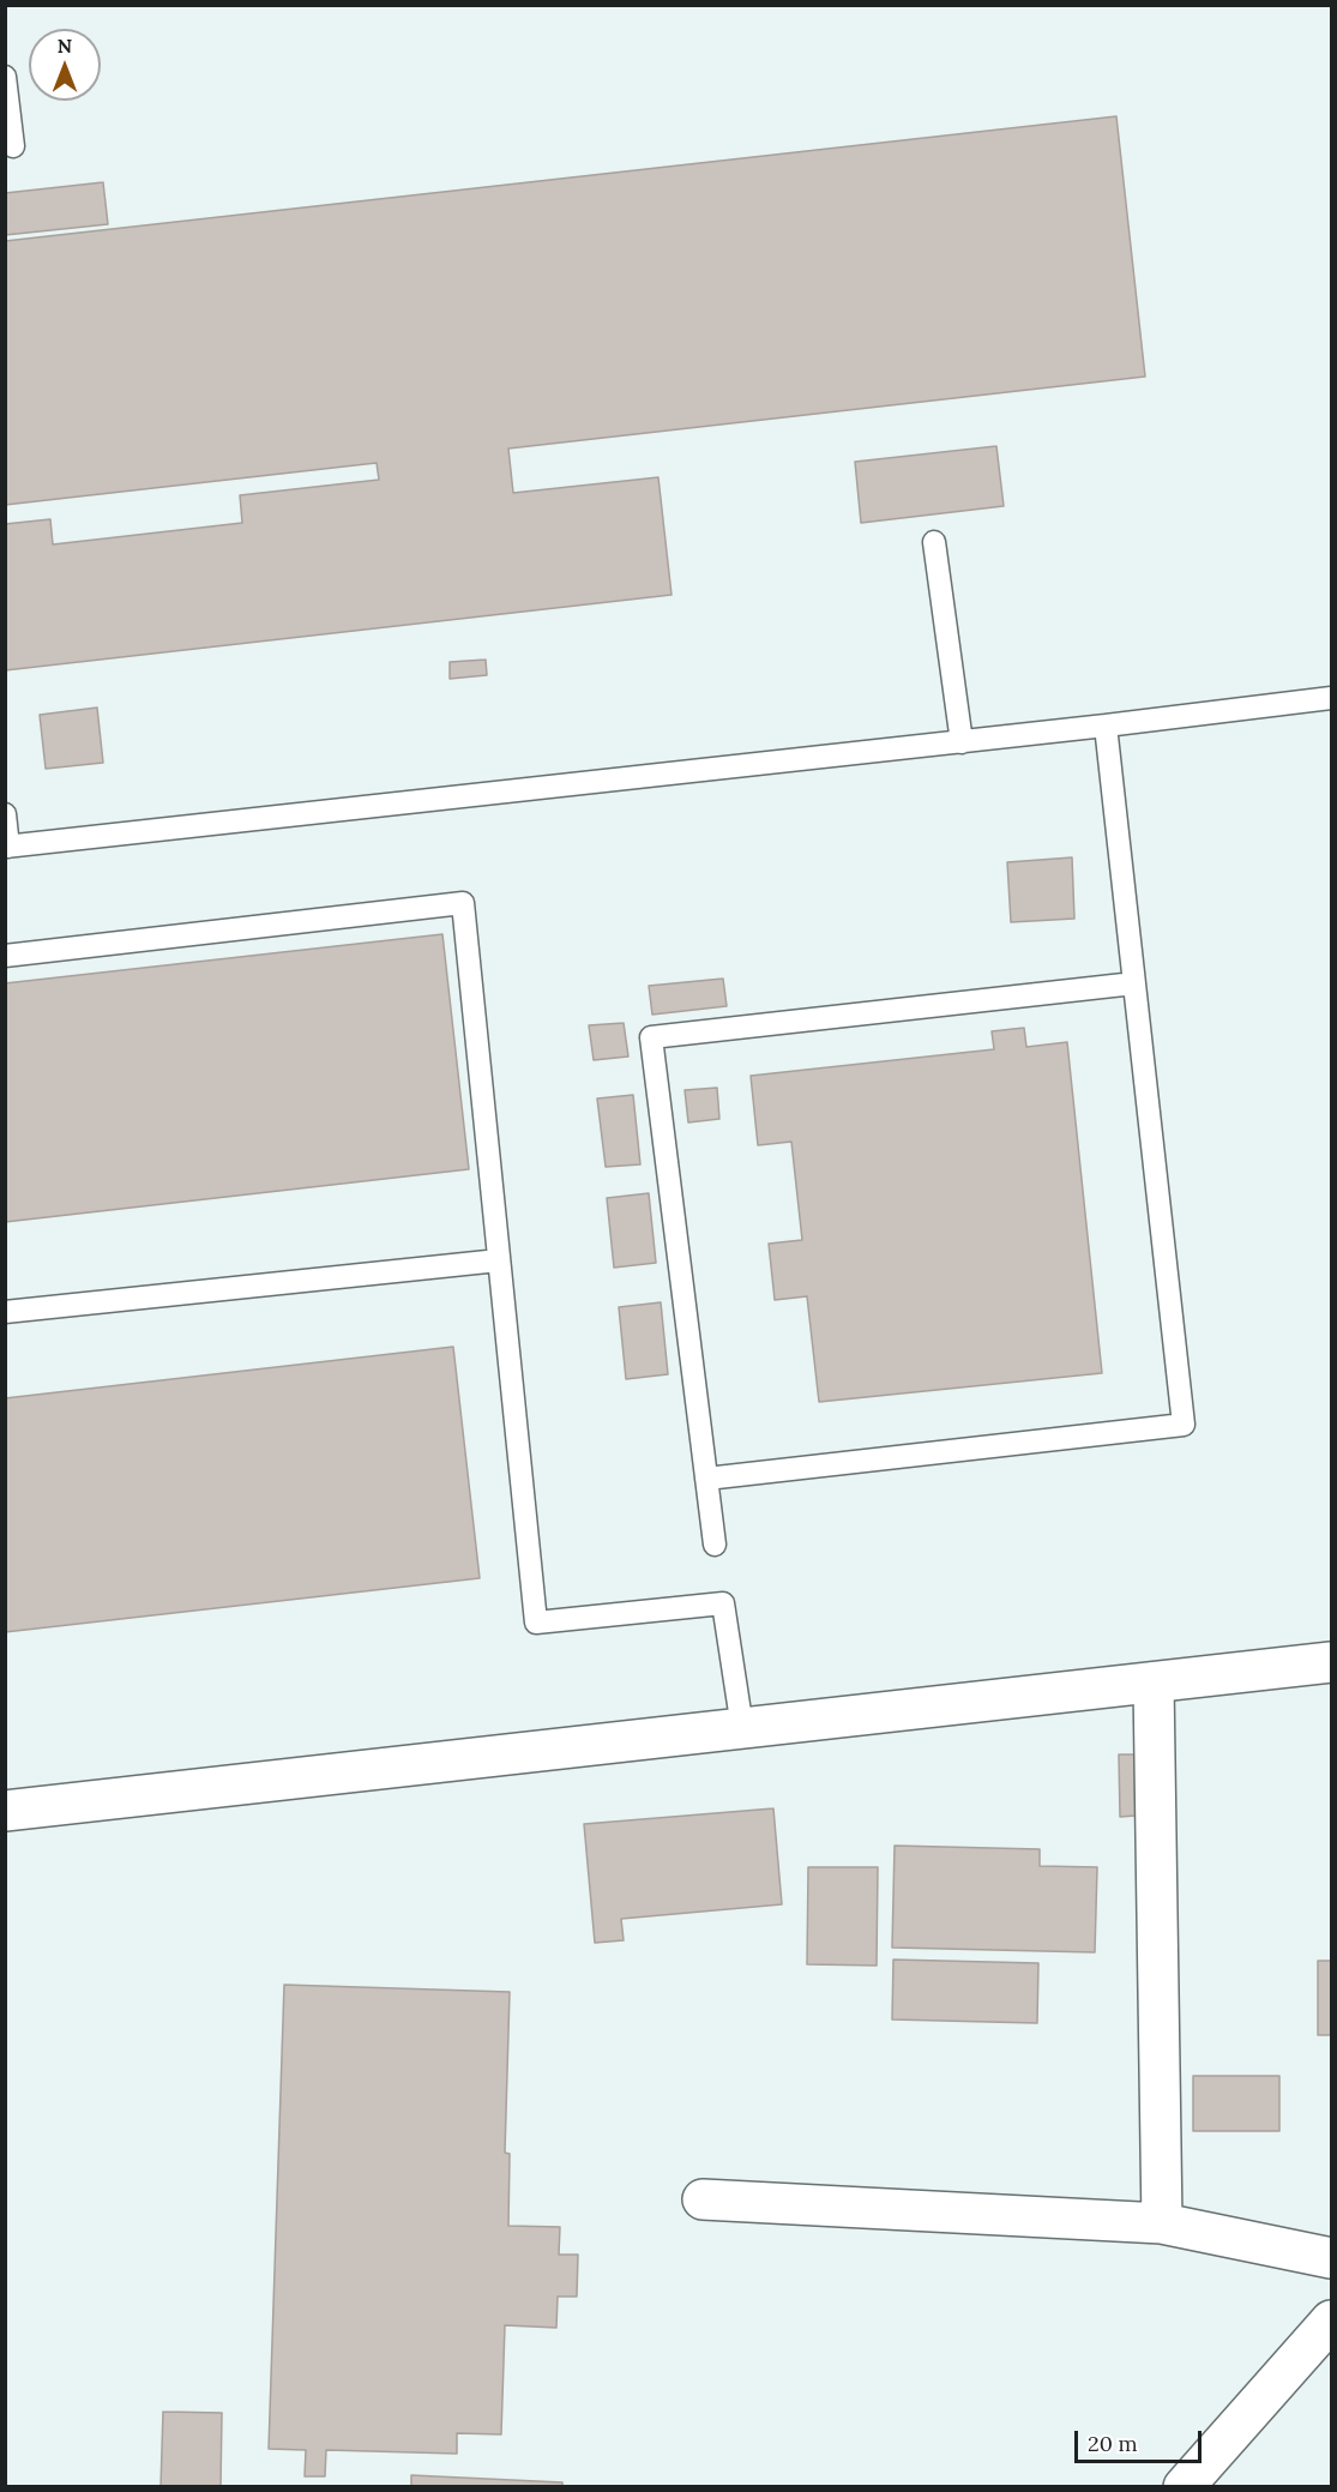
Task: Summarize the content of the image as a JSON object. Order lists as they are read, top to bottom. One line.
{"scale_bar":"20 m","north":"top"}
